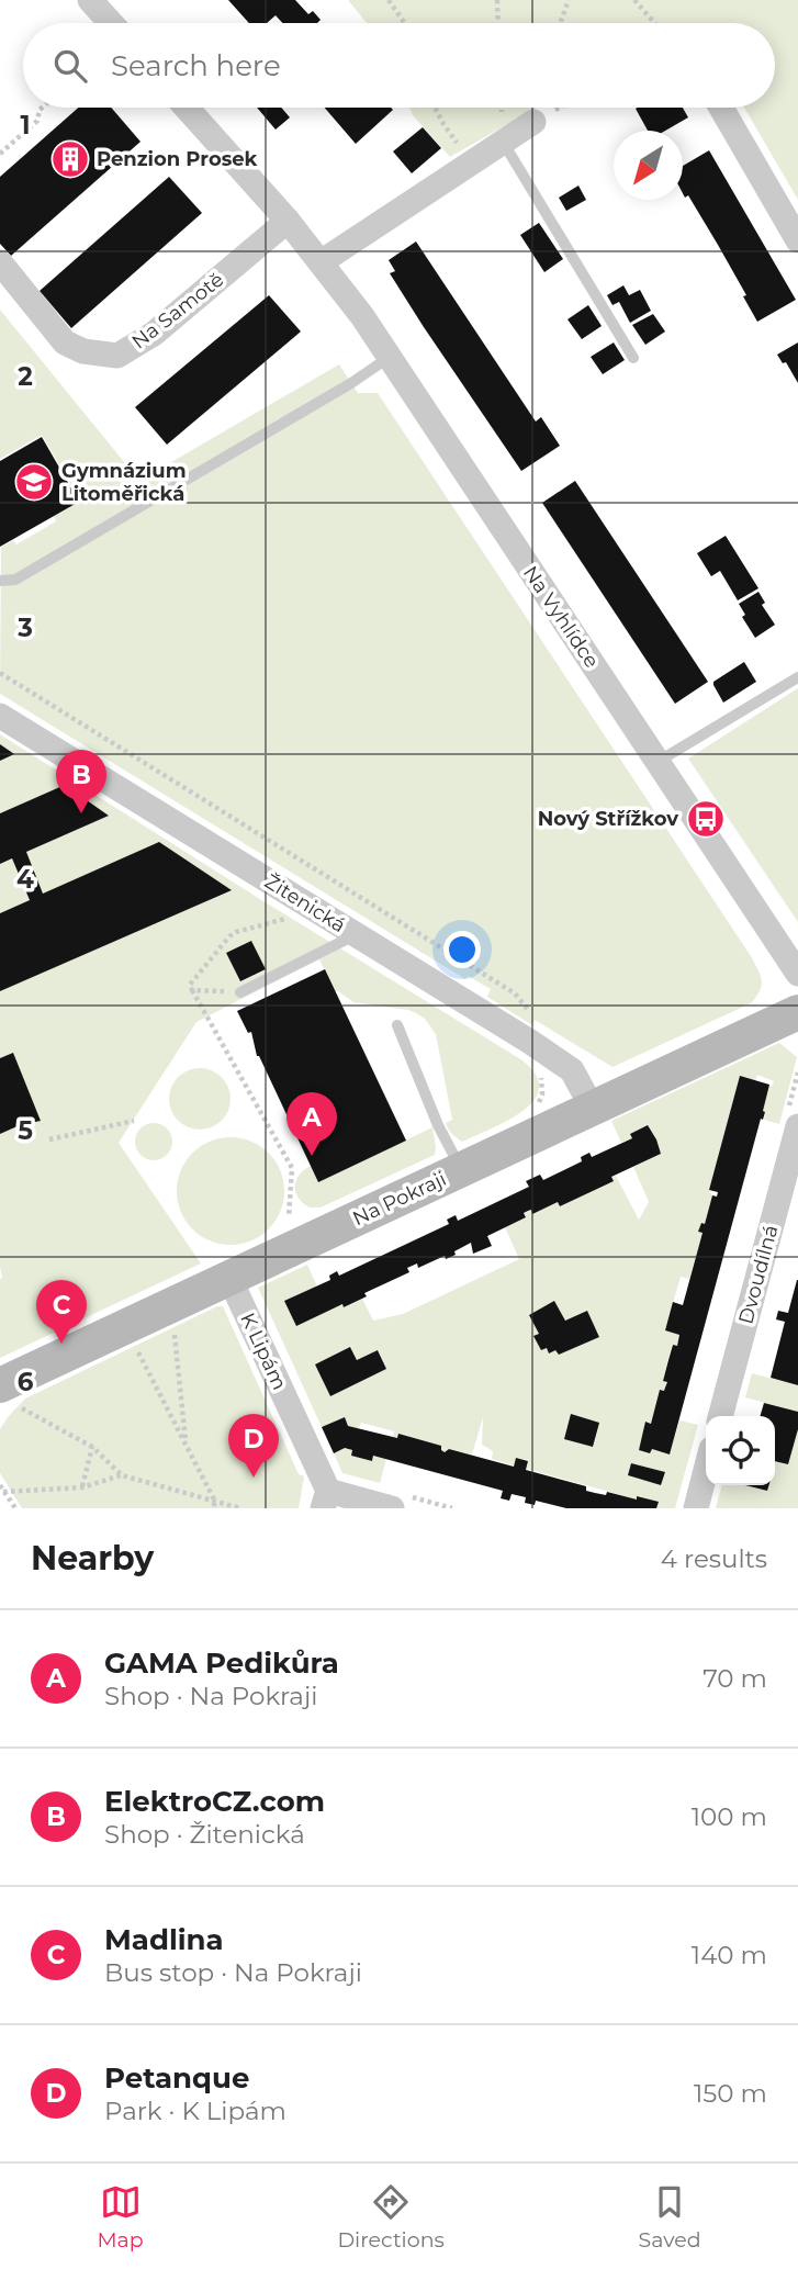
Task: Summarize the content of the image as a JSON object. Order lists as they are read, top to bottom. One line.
{"streets":{"street":["Na Samotě","Na Vyhlídce","Žitenická","Na Pokraji","Dvoudílná","K Lipám"]},"crossings":[["Na Samotě","Na Vyhlídce"],["Žitenická","Na Pokraji"],["Na Pokraji","K Lipám"]],"places":{"building":["Penzion Prosek"],"school or university":["Gymnázium Litoměřická"],"bus stop":["Nový Střížkov"]},"north":"bottom left","page":{"search":"Search here","pins":["B","A","C","D"],"heading":["Nearby","4 results"],"list":[{"mark":"A","name":"GAMA Pedikůra","note":"Shop · Na Pokraji","value":"70 m"},{"mark":"B","name":"ElektroCZ.com","note":"Shop · Žitenická","value":"100 m"},{"mark":"C","name":"Madlina","note":"Bus stop · Na Pokraji","value":"140 m"},{"mark":"D","name":"Petanque","note":"Park · K Lipám","value":"150 m"}],"nav":["Map","Directions","Saved"]},"grid":{"rows":["1","2","3","4","5","6"]}}
